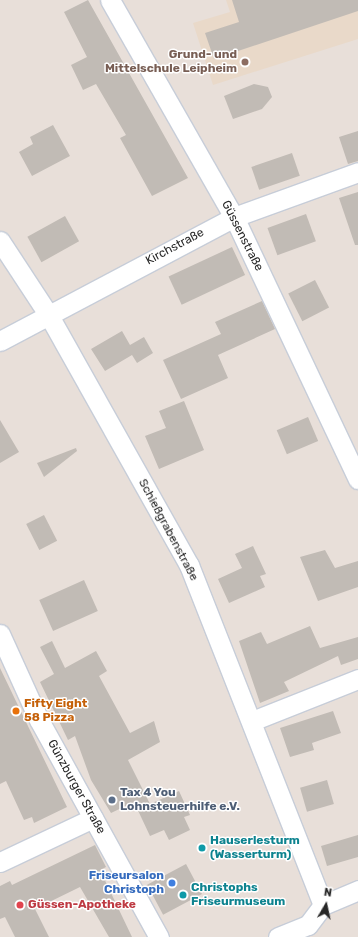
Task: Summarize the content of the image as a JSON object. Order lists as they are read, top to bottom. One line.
{"streets":{"street":["Güssenstraße","Kirchstraße","Schießgrabenstraße","Günzburger Straße"]},"crossings":[["Güssenstraße","Kirchstraße"],["Kirchstraße","Schießgrabenstraße"]],"places":["Grund- und Mittelschule Leipheim","Fifty Eight 58 Pizza","Tax 4 You Lohnsteuerhilfe e.V.","Hauserlesturm (Wasserturm)","Friseursalon Christoph","Christophs Friseurmuseum","Güssen-Apotheke"],"north":"top"}
